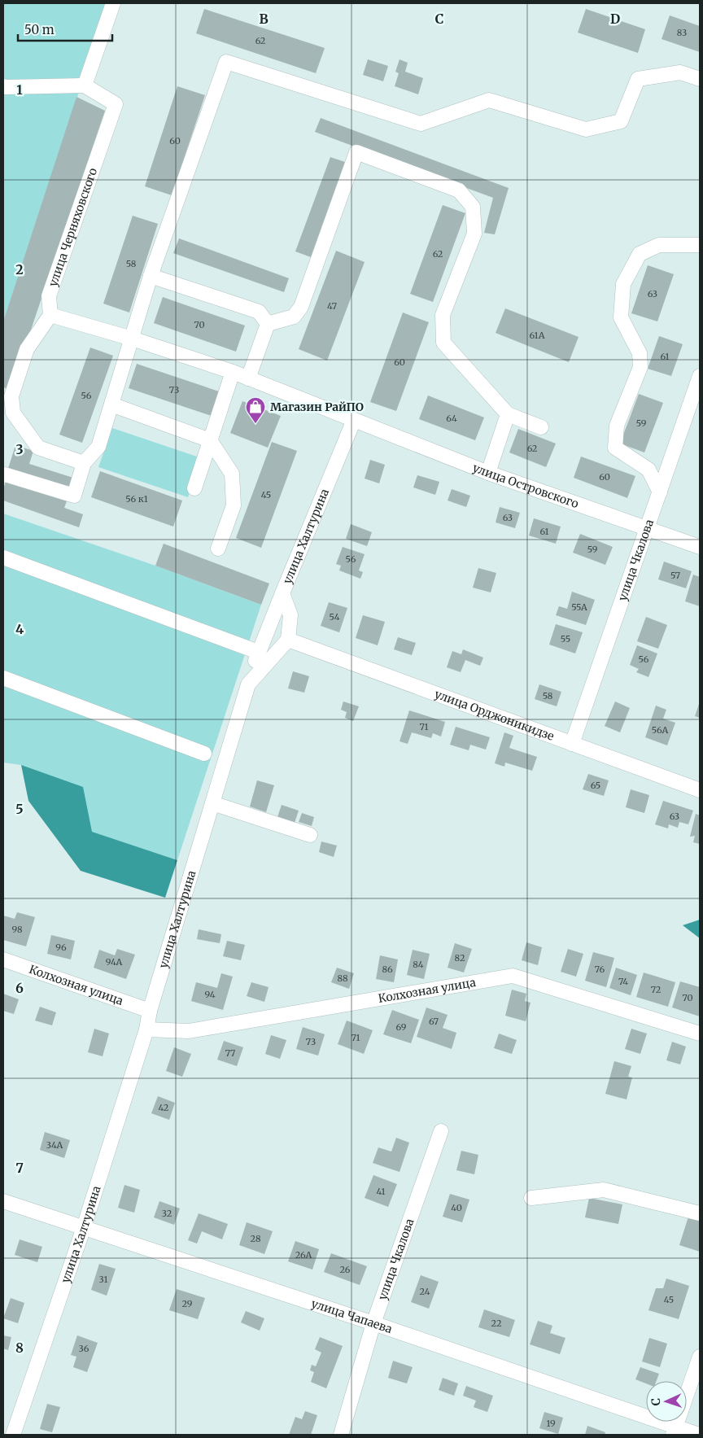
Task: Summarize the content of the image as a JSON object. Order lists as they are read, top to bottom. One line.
{"streets":{"street":["улица Черняховского","улица Островского","улица Халтурина","улица Чкалова","улица Орджоникидзе","Колхозная улица","улица Чапаева"]},"crossings":[["улица Черняховского","улица Островского"],["улица Островского","улица Халтурина"],["улица Островского","улица Чкалова"],["улица Халтурина","улица Орджоникидзе"],["улица Халтурина","Колхозная улица"],["улица Халтурина","улица Чапаева"],["улица Чкалова","улица Орджоникидзе"],["улица Чкалова","улица Чапаева"]],"places":{"shop":["Магазин РайПО"]},"house_numbers":["83","62","60","62","58","63","47","70","61А","61","60","73","56","64","59","62","60","45","56 к1","63","61","59","56","57","55А","54","55","56","58","71","56А","65","63","98","96","82","94А","84","86","76","88","74","72","94","70","67","69","71","73","77","42","34А","41","40","32","28","26А","26","31","24","45","29","22","36","19"],"scale_bar":"50 m","north":"left","grid":{"columns":["B","C","D"],"rows":["1","2","3","4","5","6","7","8"]}}
